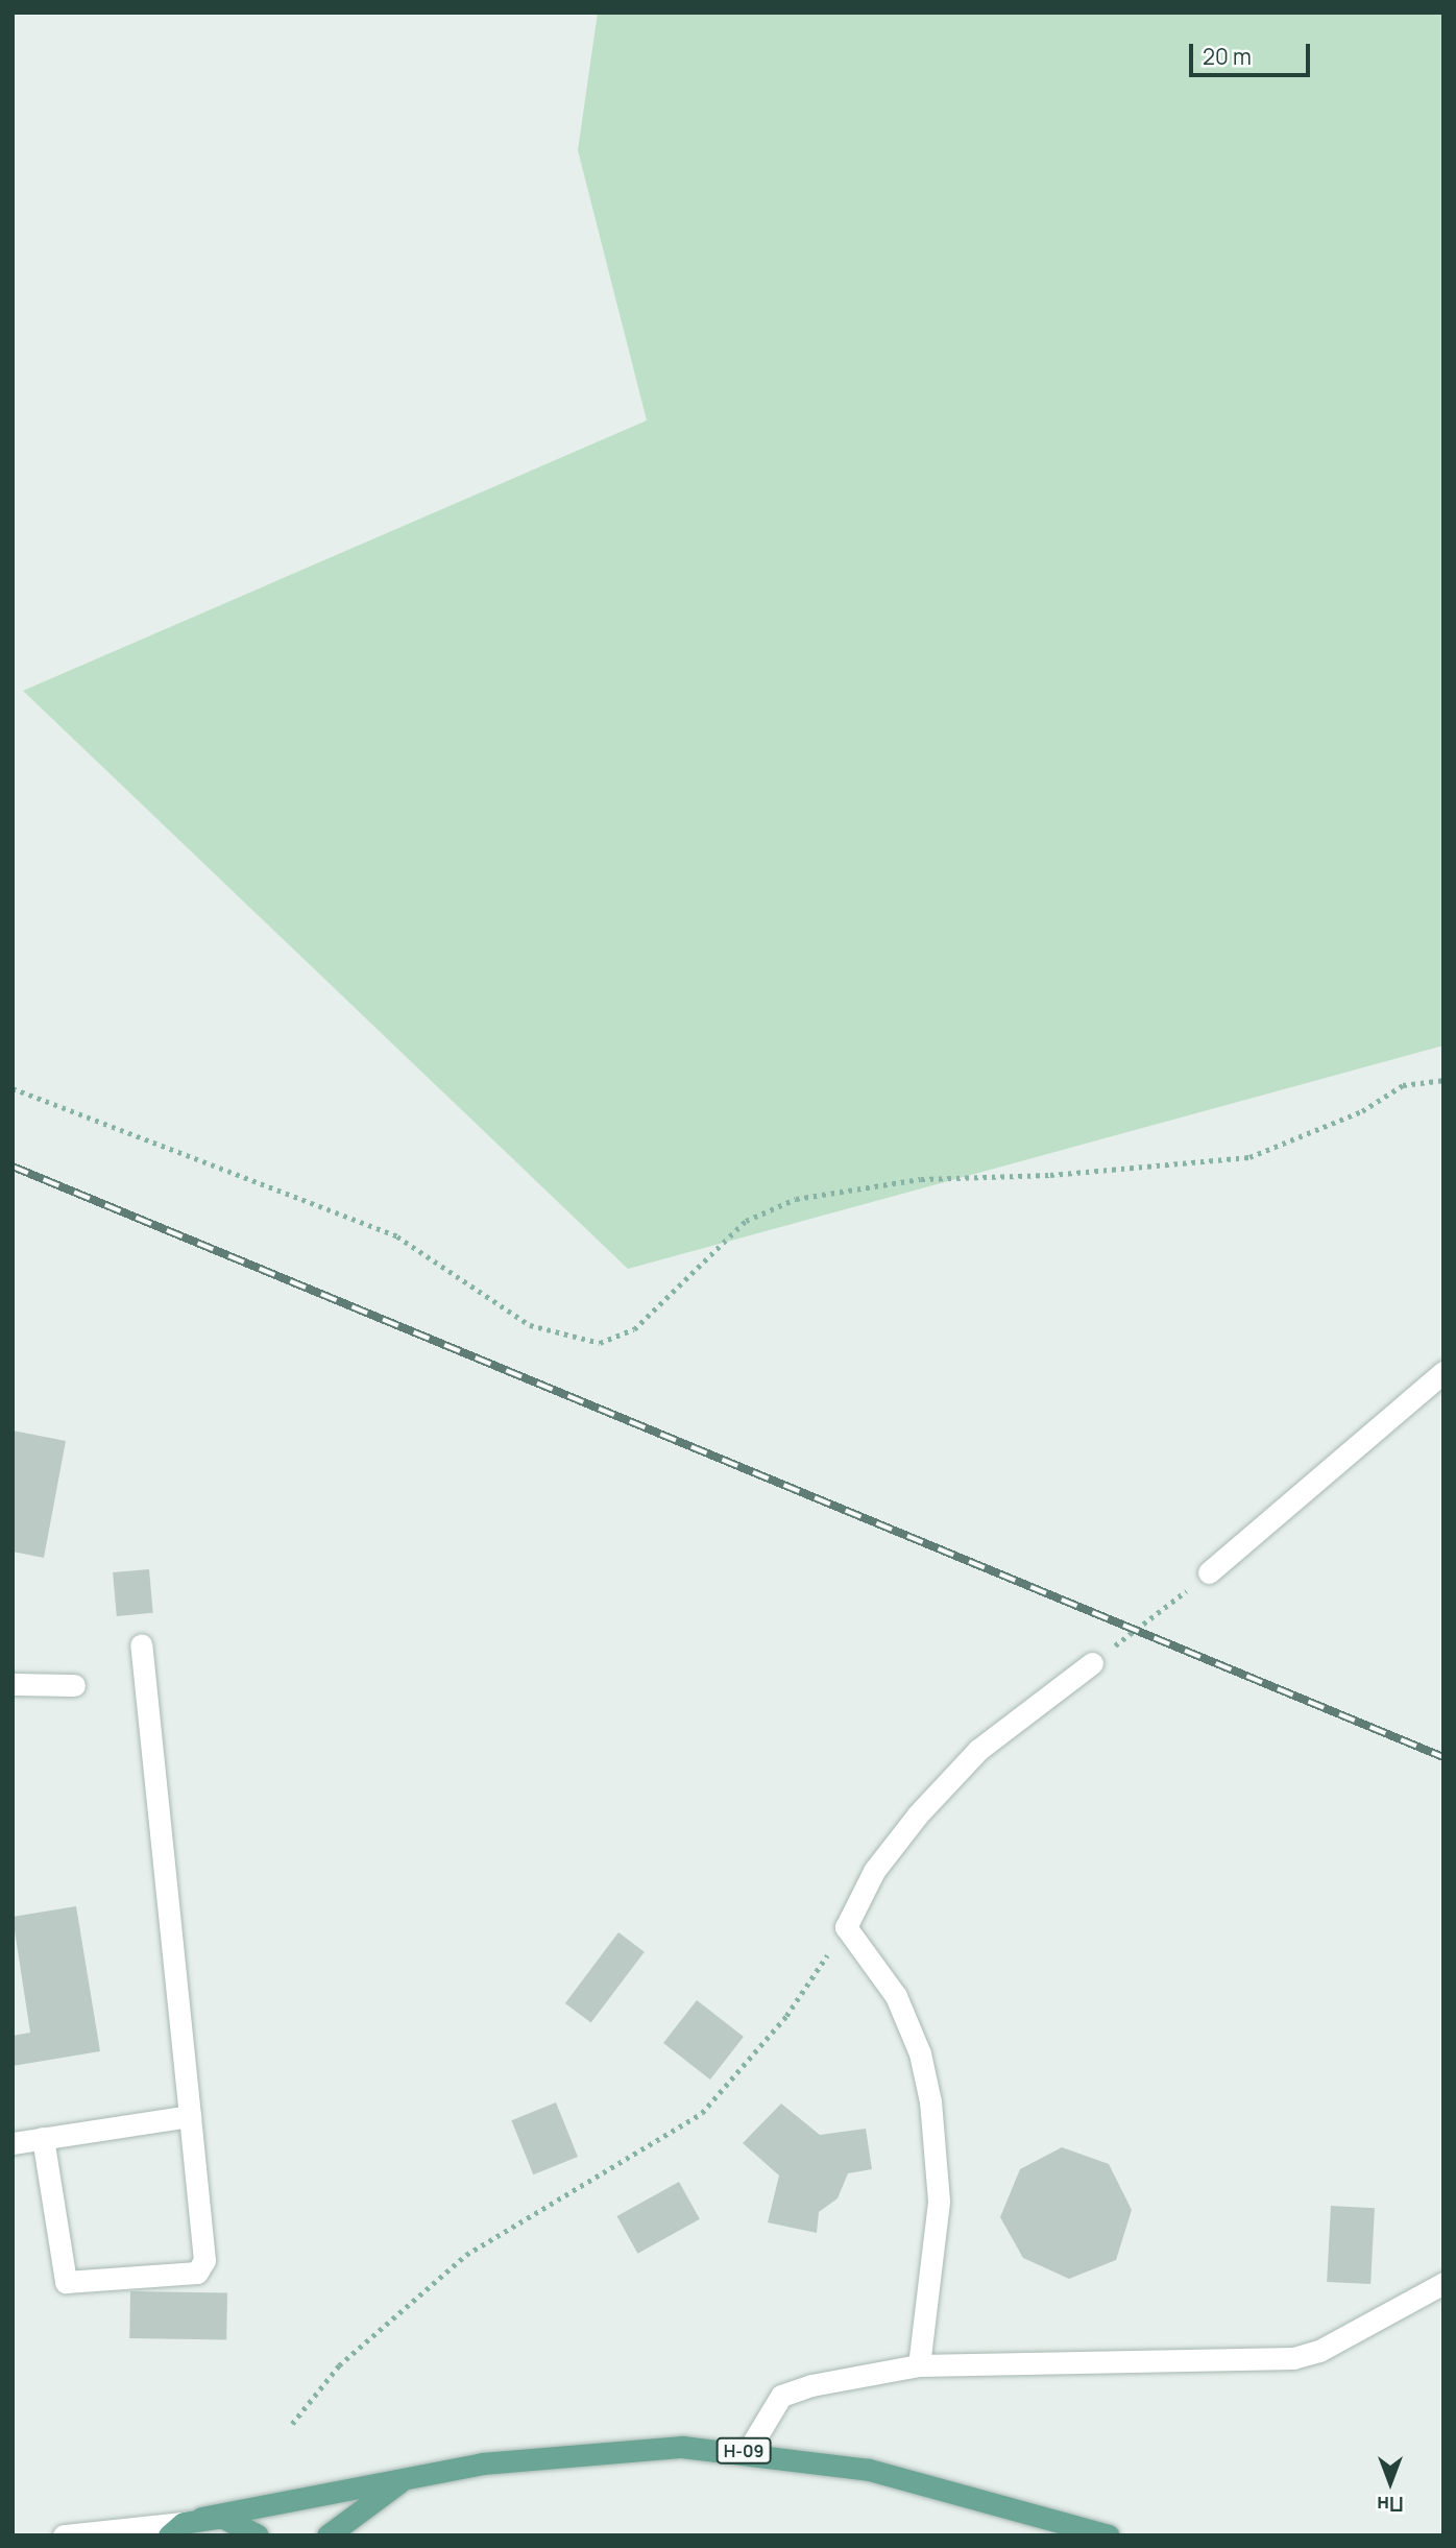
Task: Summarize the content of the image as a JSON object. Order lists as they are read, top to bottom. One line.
{"streets":{"main road":["Н-09"]},"scale_bar":"20 m","north":"bottom"}
